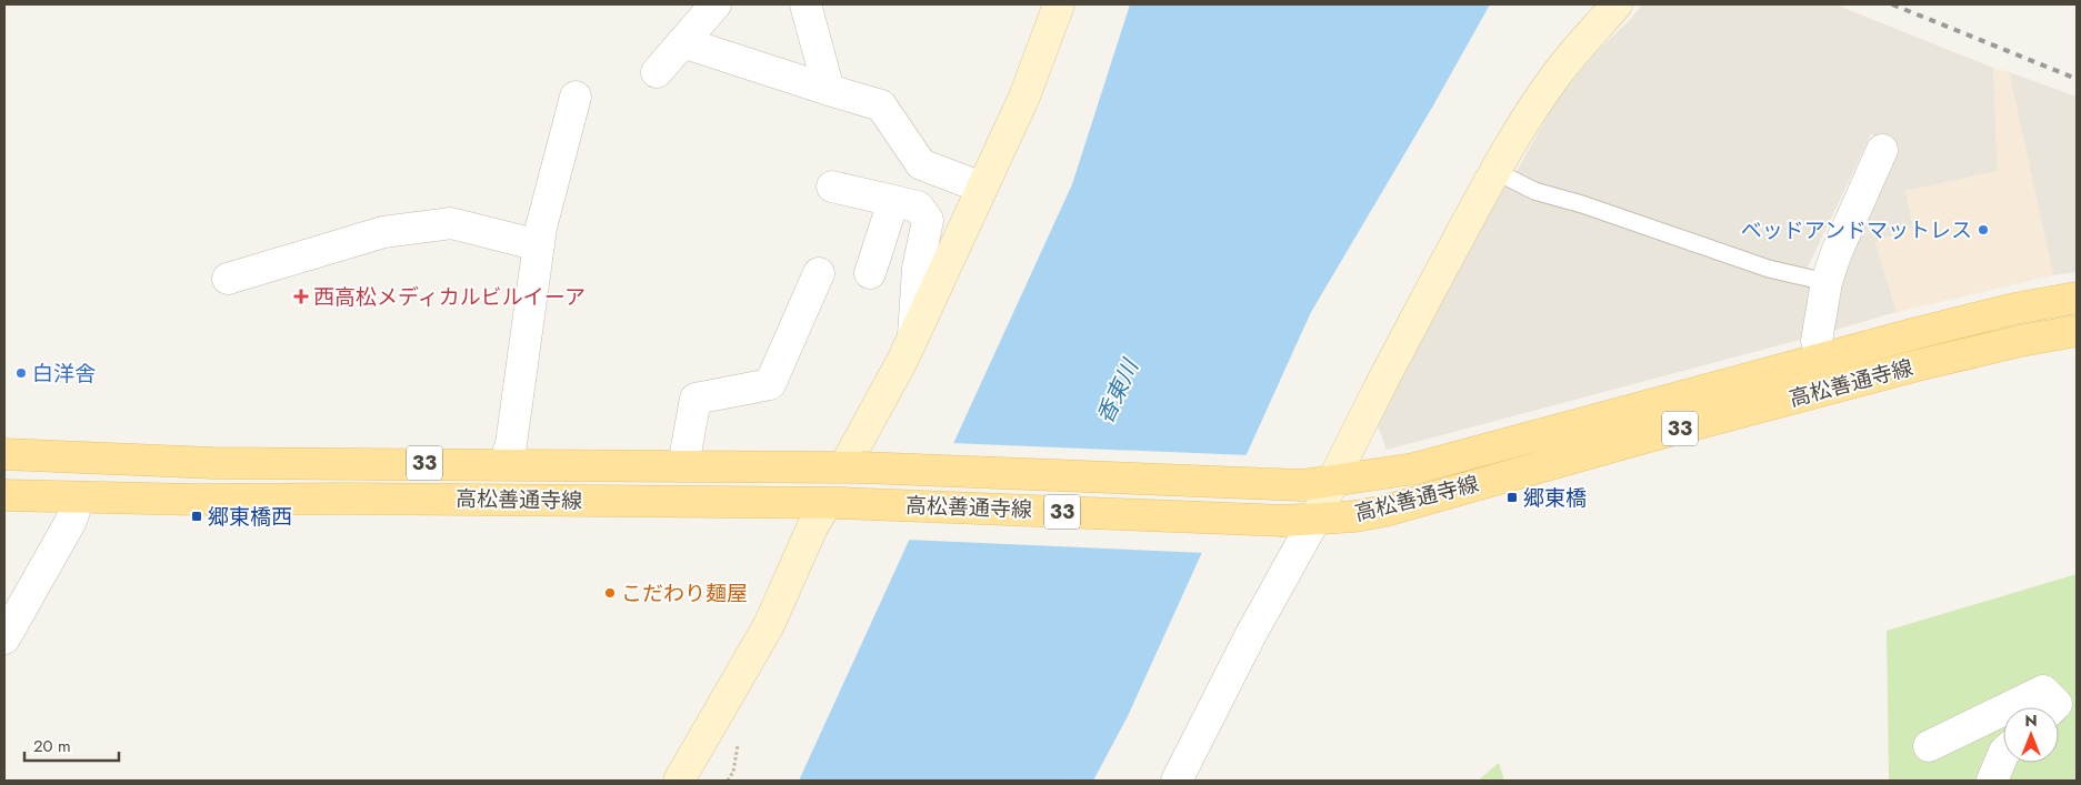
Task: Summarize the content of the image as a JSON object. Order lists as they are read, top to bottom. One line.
{"streets":{"main road":["高松善通寺線","33"]},"water":["香東川"],"places":{"other":["ベッドアンドマットレス","白洋舎","こだわり麺屋"],"health":["西高松メディカルビルイーア"],"transit":["郷東橋","郷東橋西"]},"scale_bar":"20 m","north":"top"}
